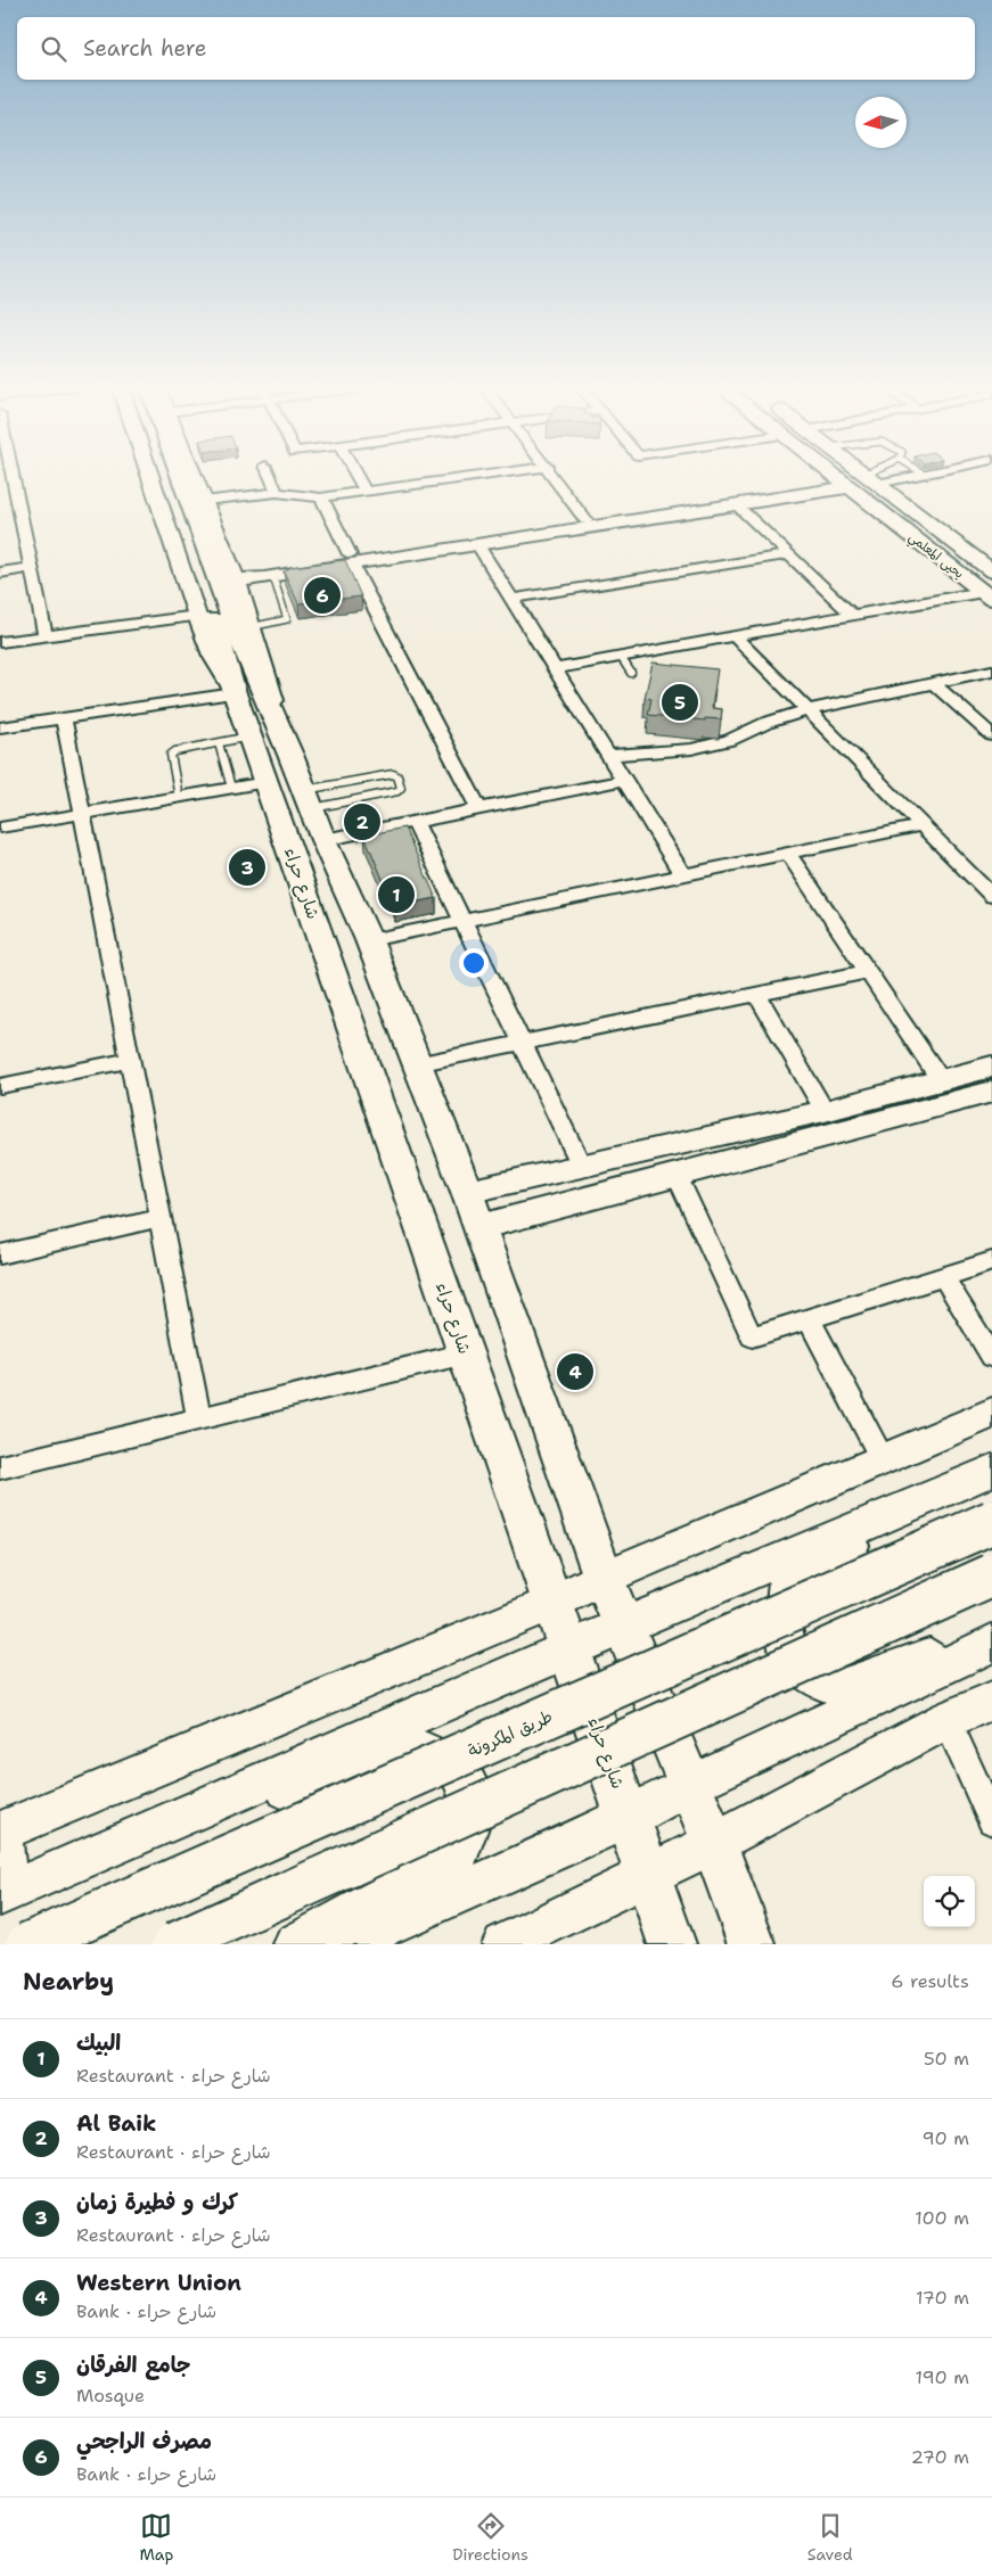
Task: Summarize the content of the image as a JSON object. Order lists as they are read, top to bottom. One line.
{"streets":{"main road":["يحيى المعلمي","شارع حراء","طريق المكرونة"]},"north":"left","page":{"search":"Search here","pins":["6","5","2","3","1","4"],"heading":["Nearby","6 results"],"list":[{"mark":"1","name":"البيك","note":"Restaurant · شارع حراء","value":"50 m"},{"mark":"2","name":"Al Baik","note":"Restaurant · شارع حراء","value":"90 m"},{"mark":"3","name":"كرك و فطيرة زمان","note":"Restaurant · شارع حراء","value":"100 m"},{"mark":"4","name":"Western Union","note":"Bank · شارع حراء","value":"170 m"},{"mark":"5","name":"جامع الفرقان","note":"Mosque","value":"190 m"},{"mark":"6","name":"مصرف الراجحي","note":"Bank · شارع حراء","value":"270 m"}],"nav":["Map","Directions","Saved"]}}
